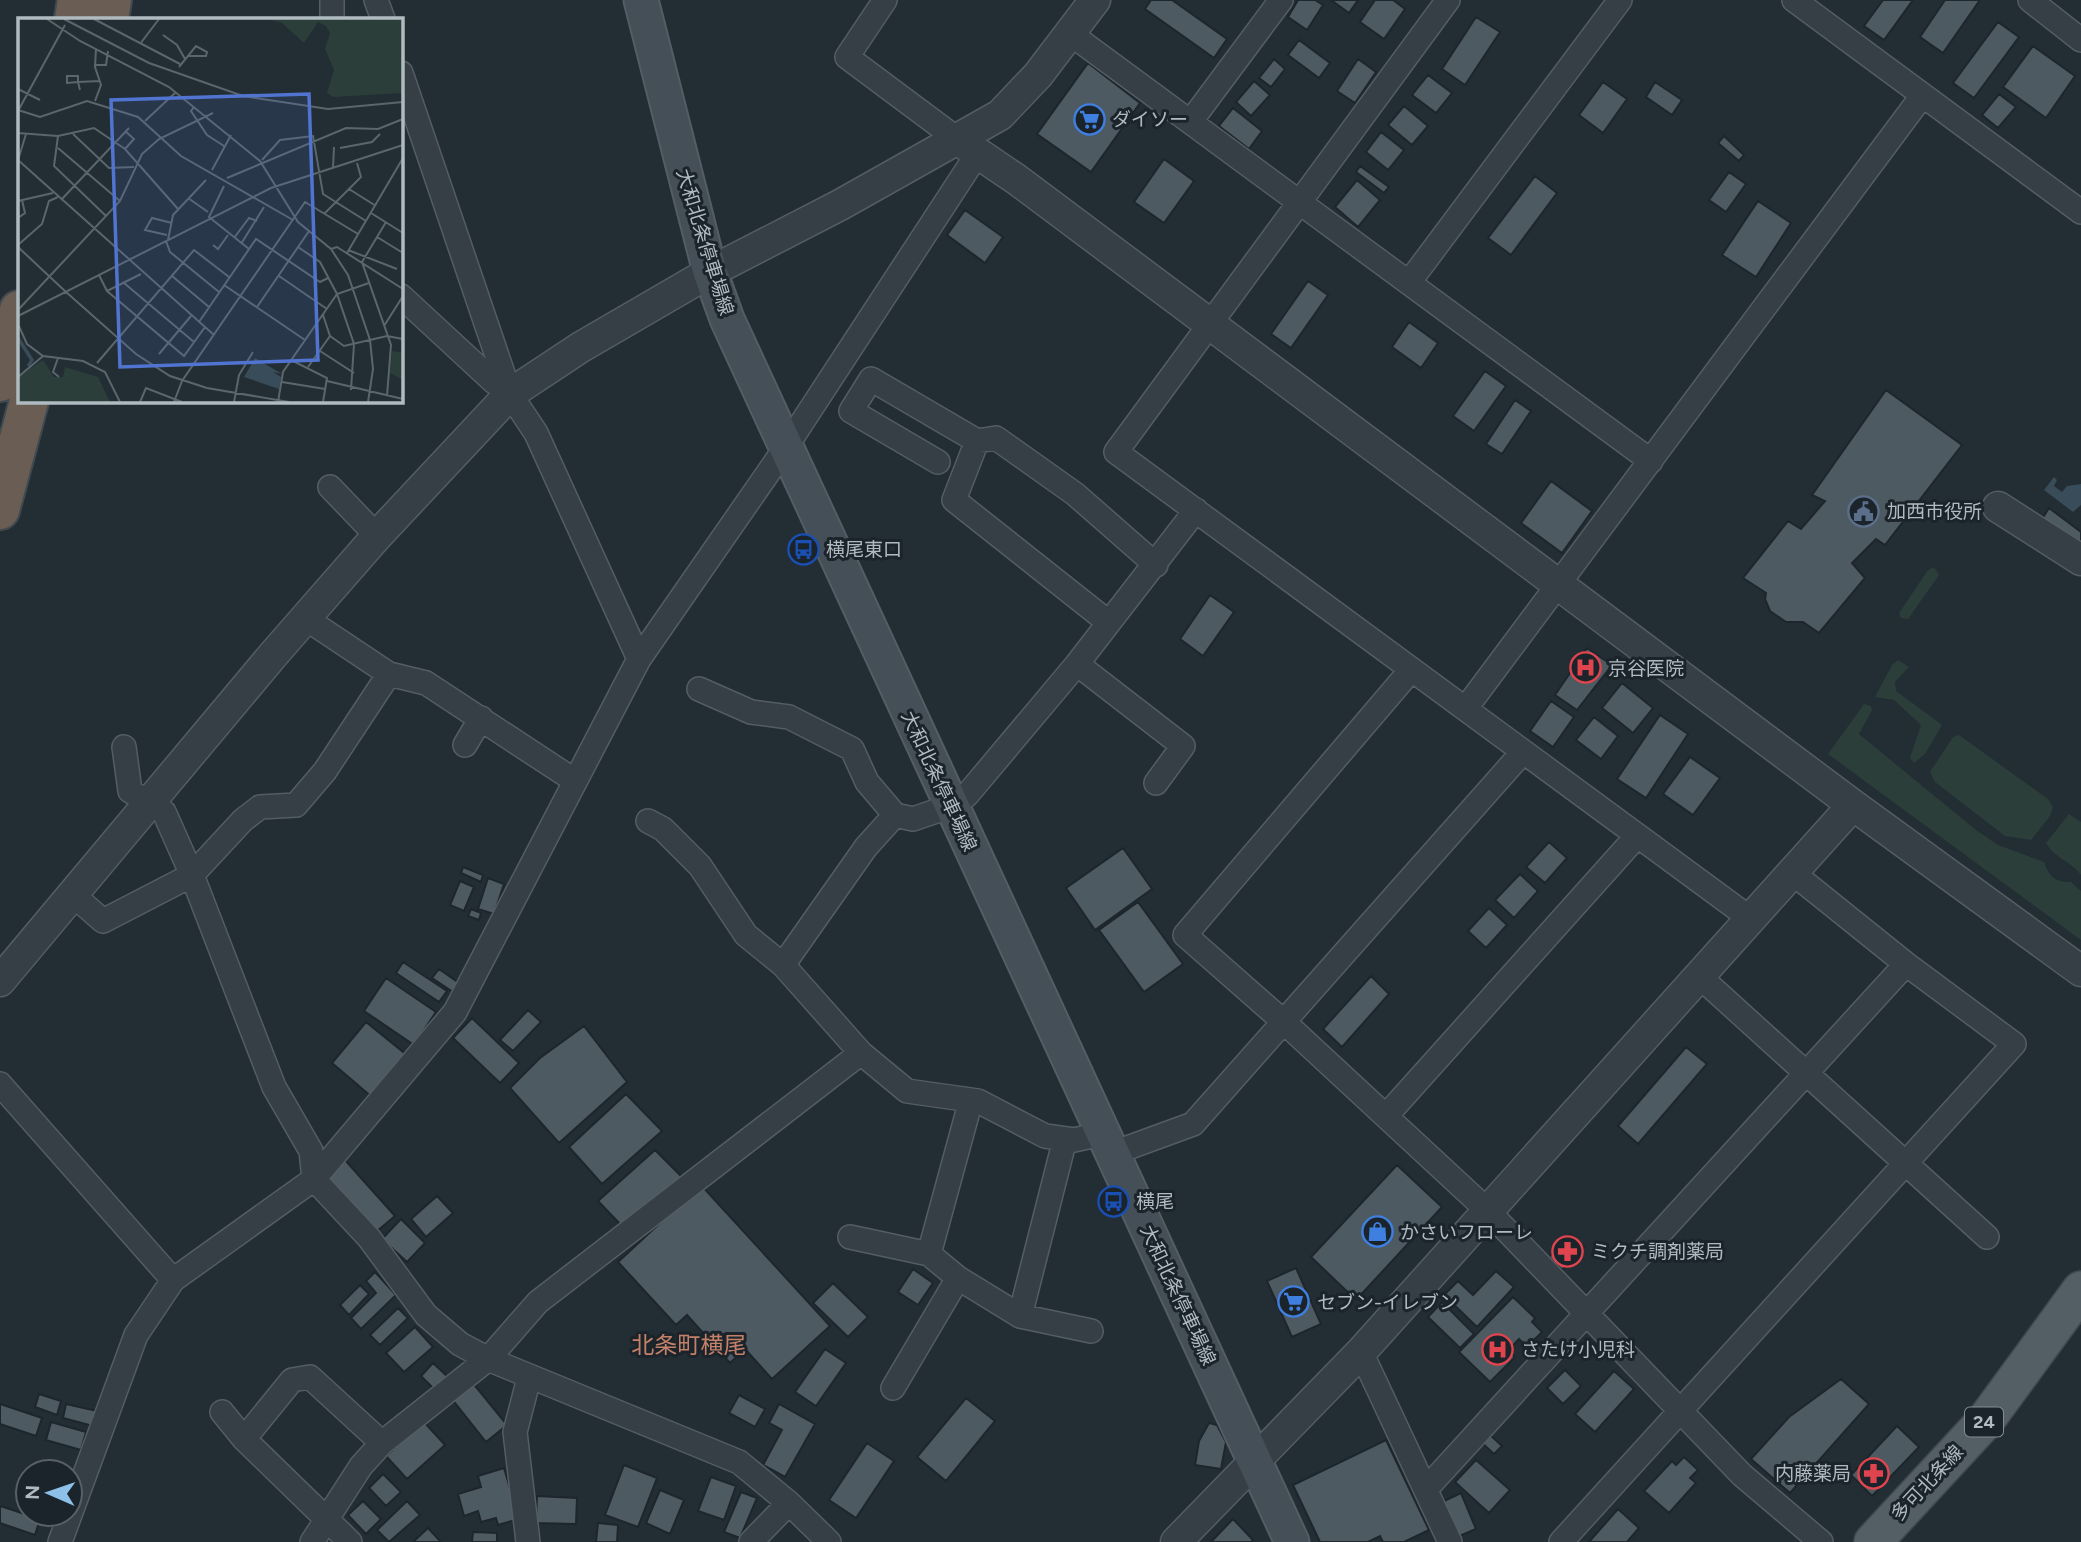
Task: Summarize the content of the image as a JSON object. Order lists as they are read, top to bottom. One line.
{"streets":{"main road":["大和北条停車場線","24","多可北条線"]},"districts":["北条町横尾"],"places":{"supermarket":["ダイソー","セブン-イレブン"],"public building":["加西市役所"],"bus stop":["横尾東口","横尾"],"hospital":["京谷医院","さたけ小児科"],"shop":["かさいフローレ"],"pharmacy":["ミクチ調剤薬局","内藤薬局"]},"north":"left"}
